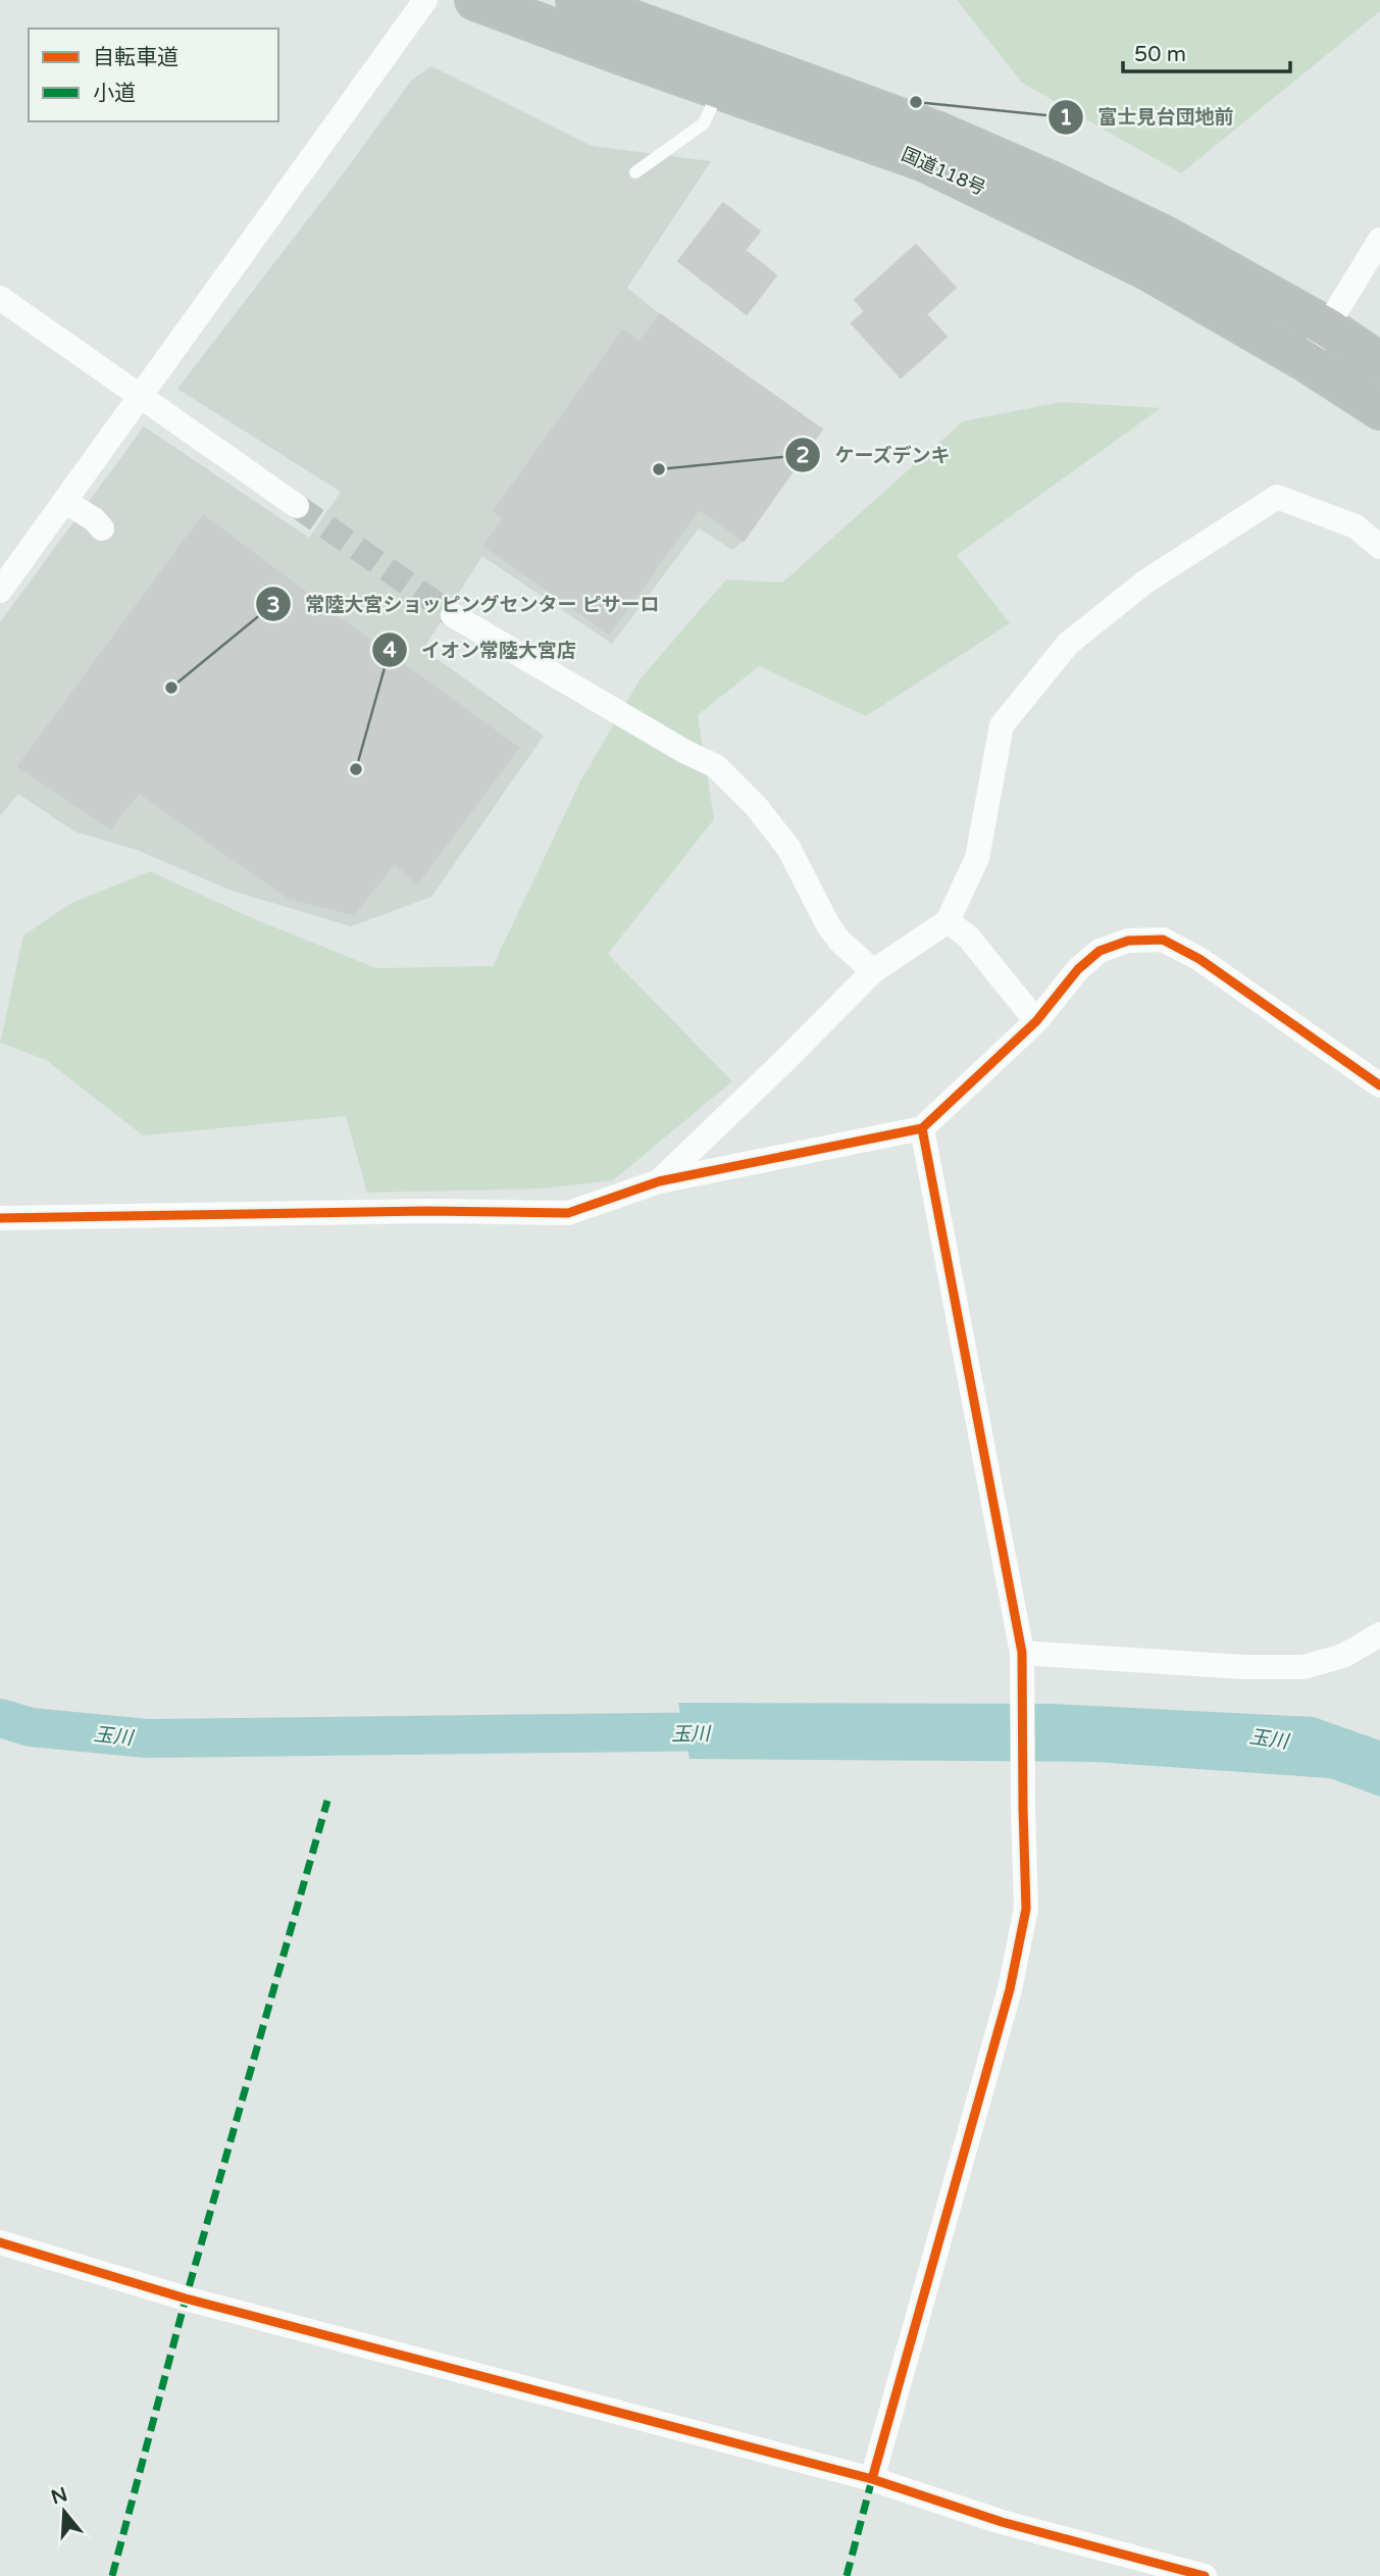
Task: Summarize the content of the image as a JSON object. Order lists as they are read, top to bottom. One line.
{"streets":{"highway":["国道118号"]},"water":["玉川"],"places":["富士見台団地前","ケーズデンキ","常陸大宮ショッピングセンター ピサーロ","イオン常陸大宮店"],"legend":["自転車道","小道"],"scale_bar":"50 m","north":"top"}
